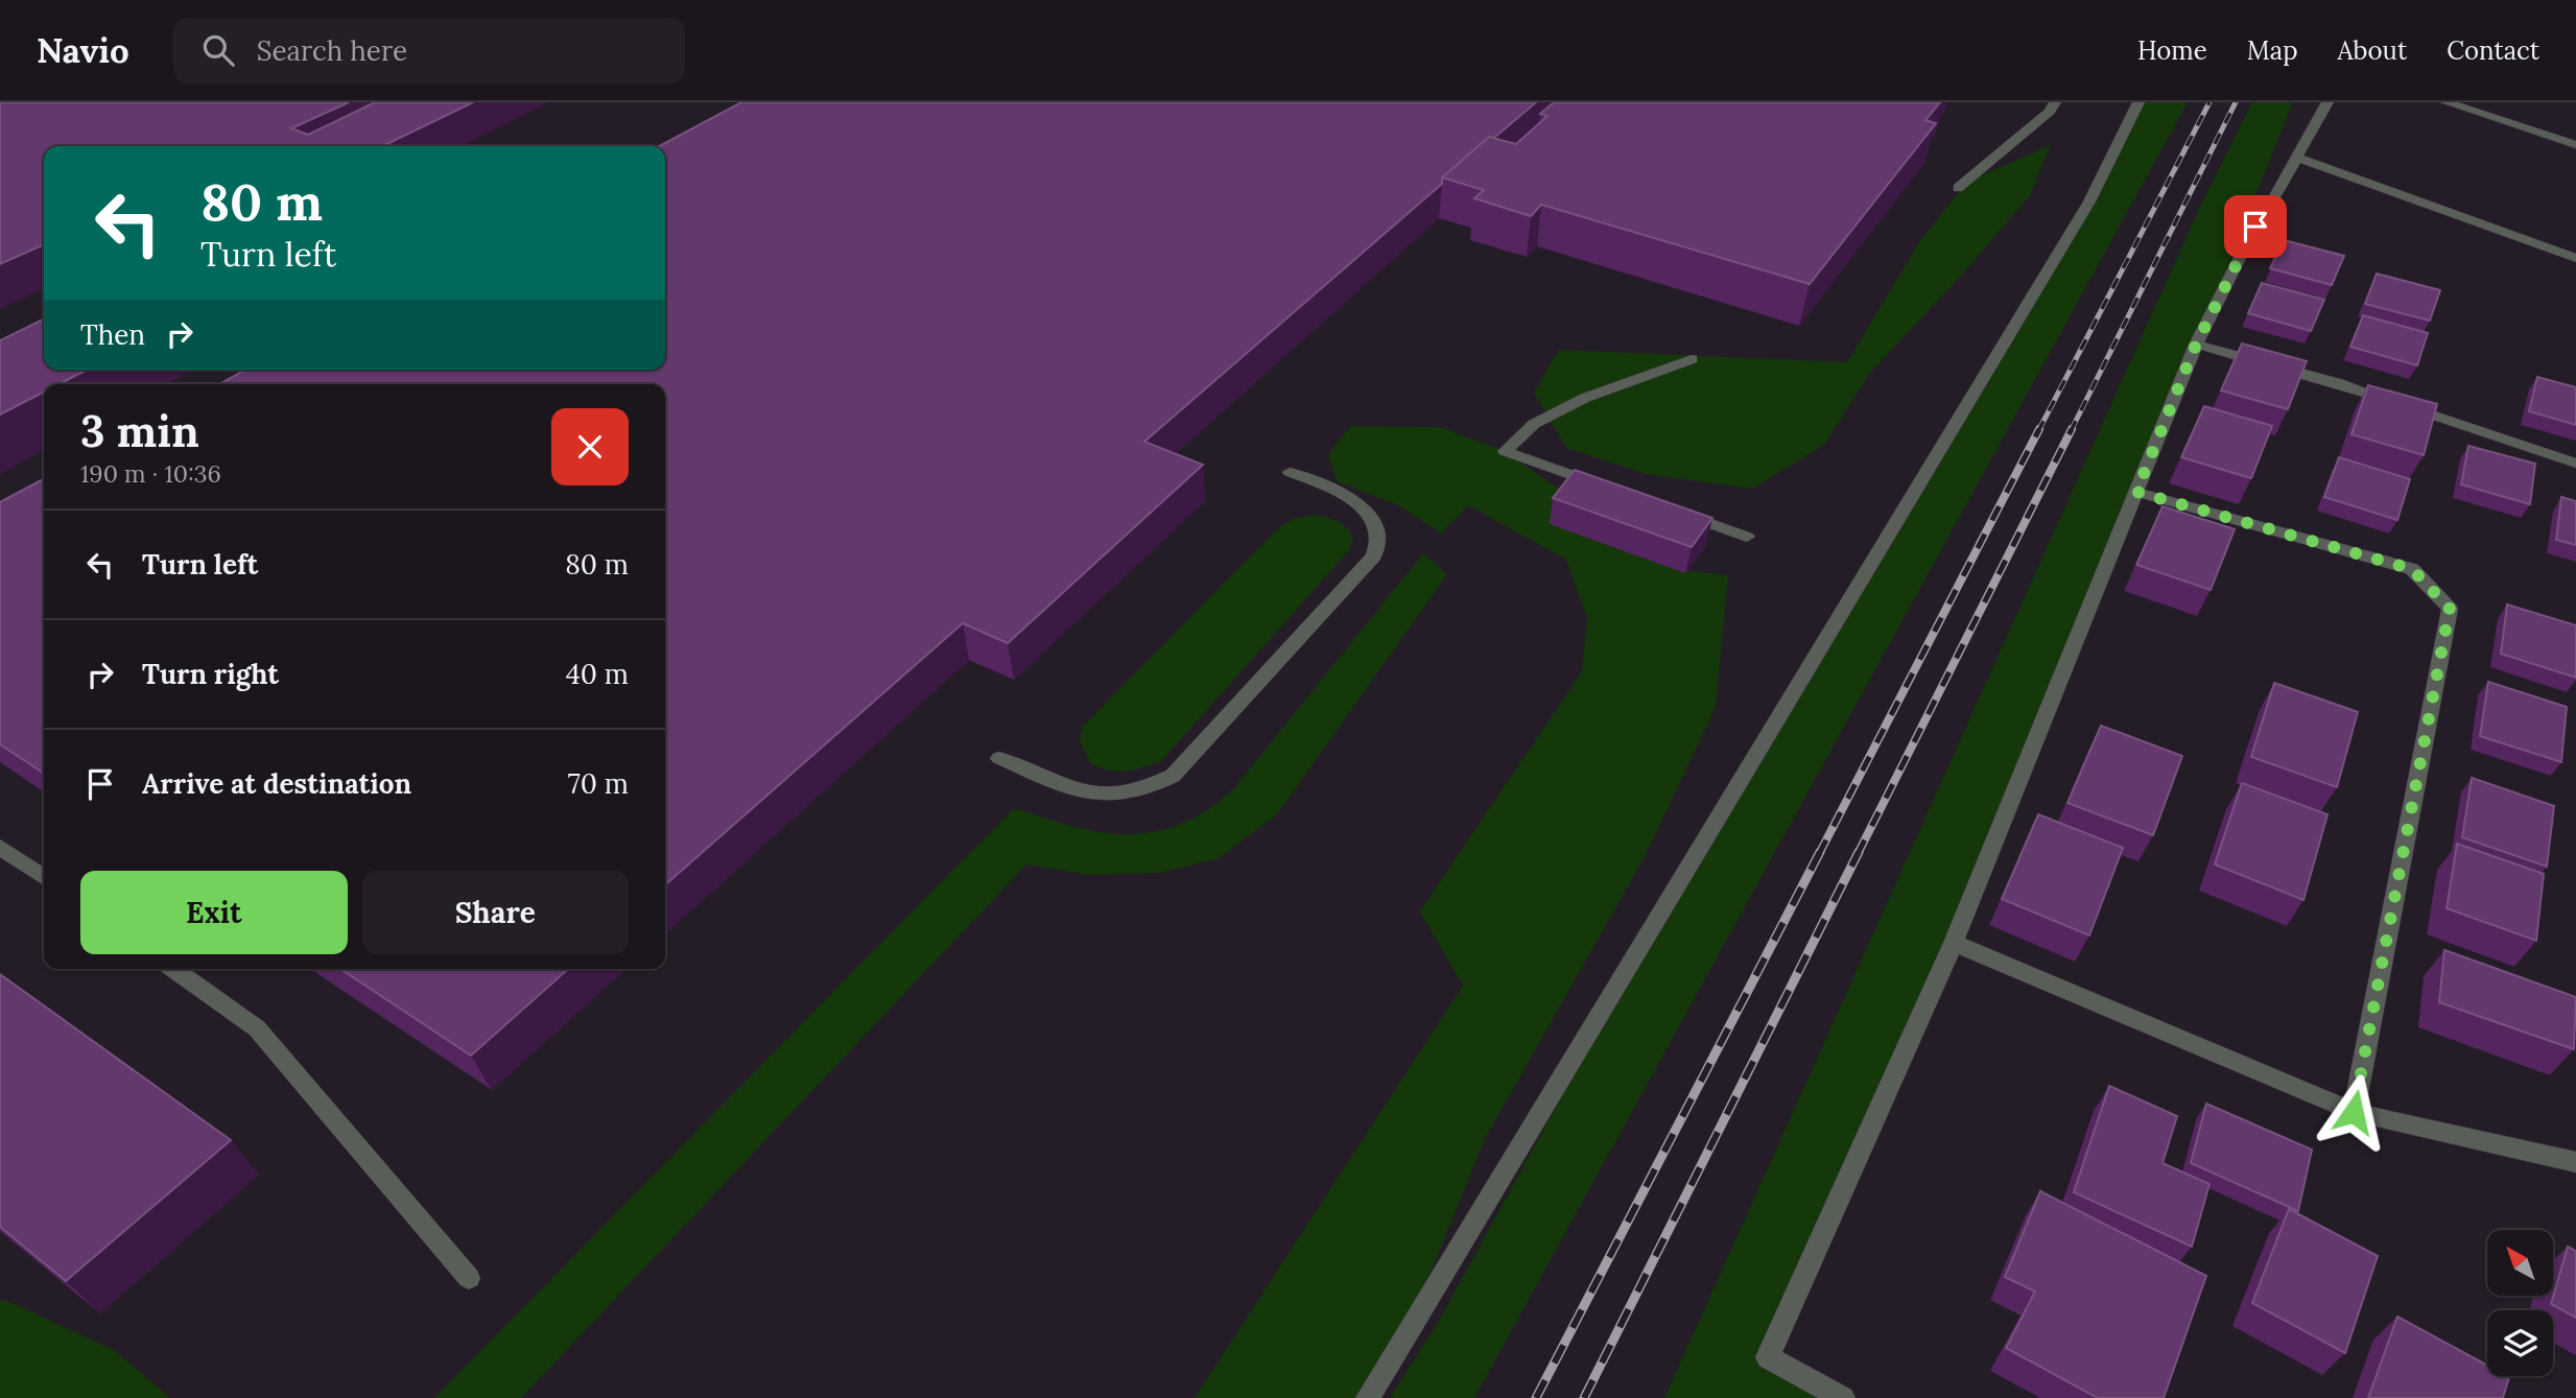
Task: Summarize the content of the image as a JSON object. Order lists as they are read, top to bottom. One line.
{"north":"top left","page":{"header":"Navio","search":"Search here","nav":["Home","Map","About","Contact"],"turn":["80 m","Turn left"],"then":"Then","heading":["3 min","190 m · 10:36"],"list":[{"name":"Turn left","value":"80 m"},{"name":"Turn right","value":"40 m"},{"name":"Arrive at destination","value":"70 m"}],"buttons":["Exit","Share"]}}
